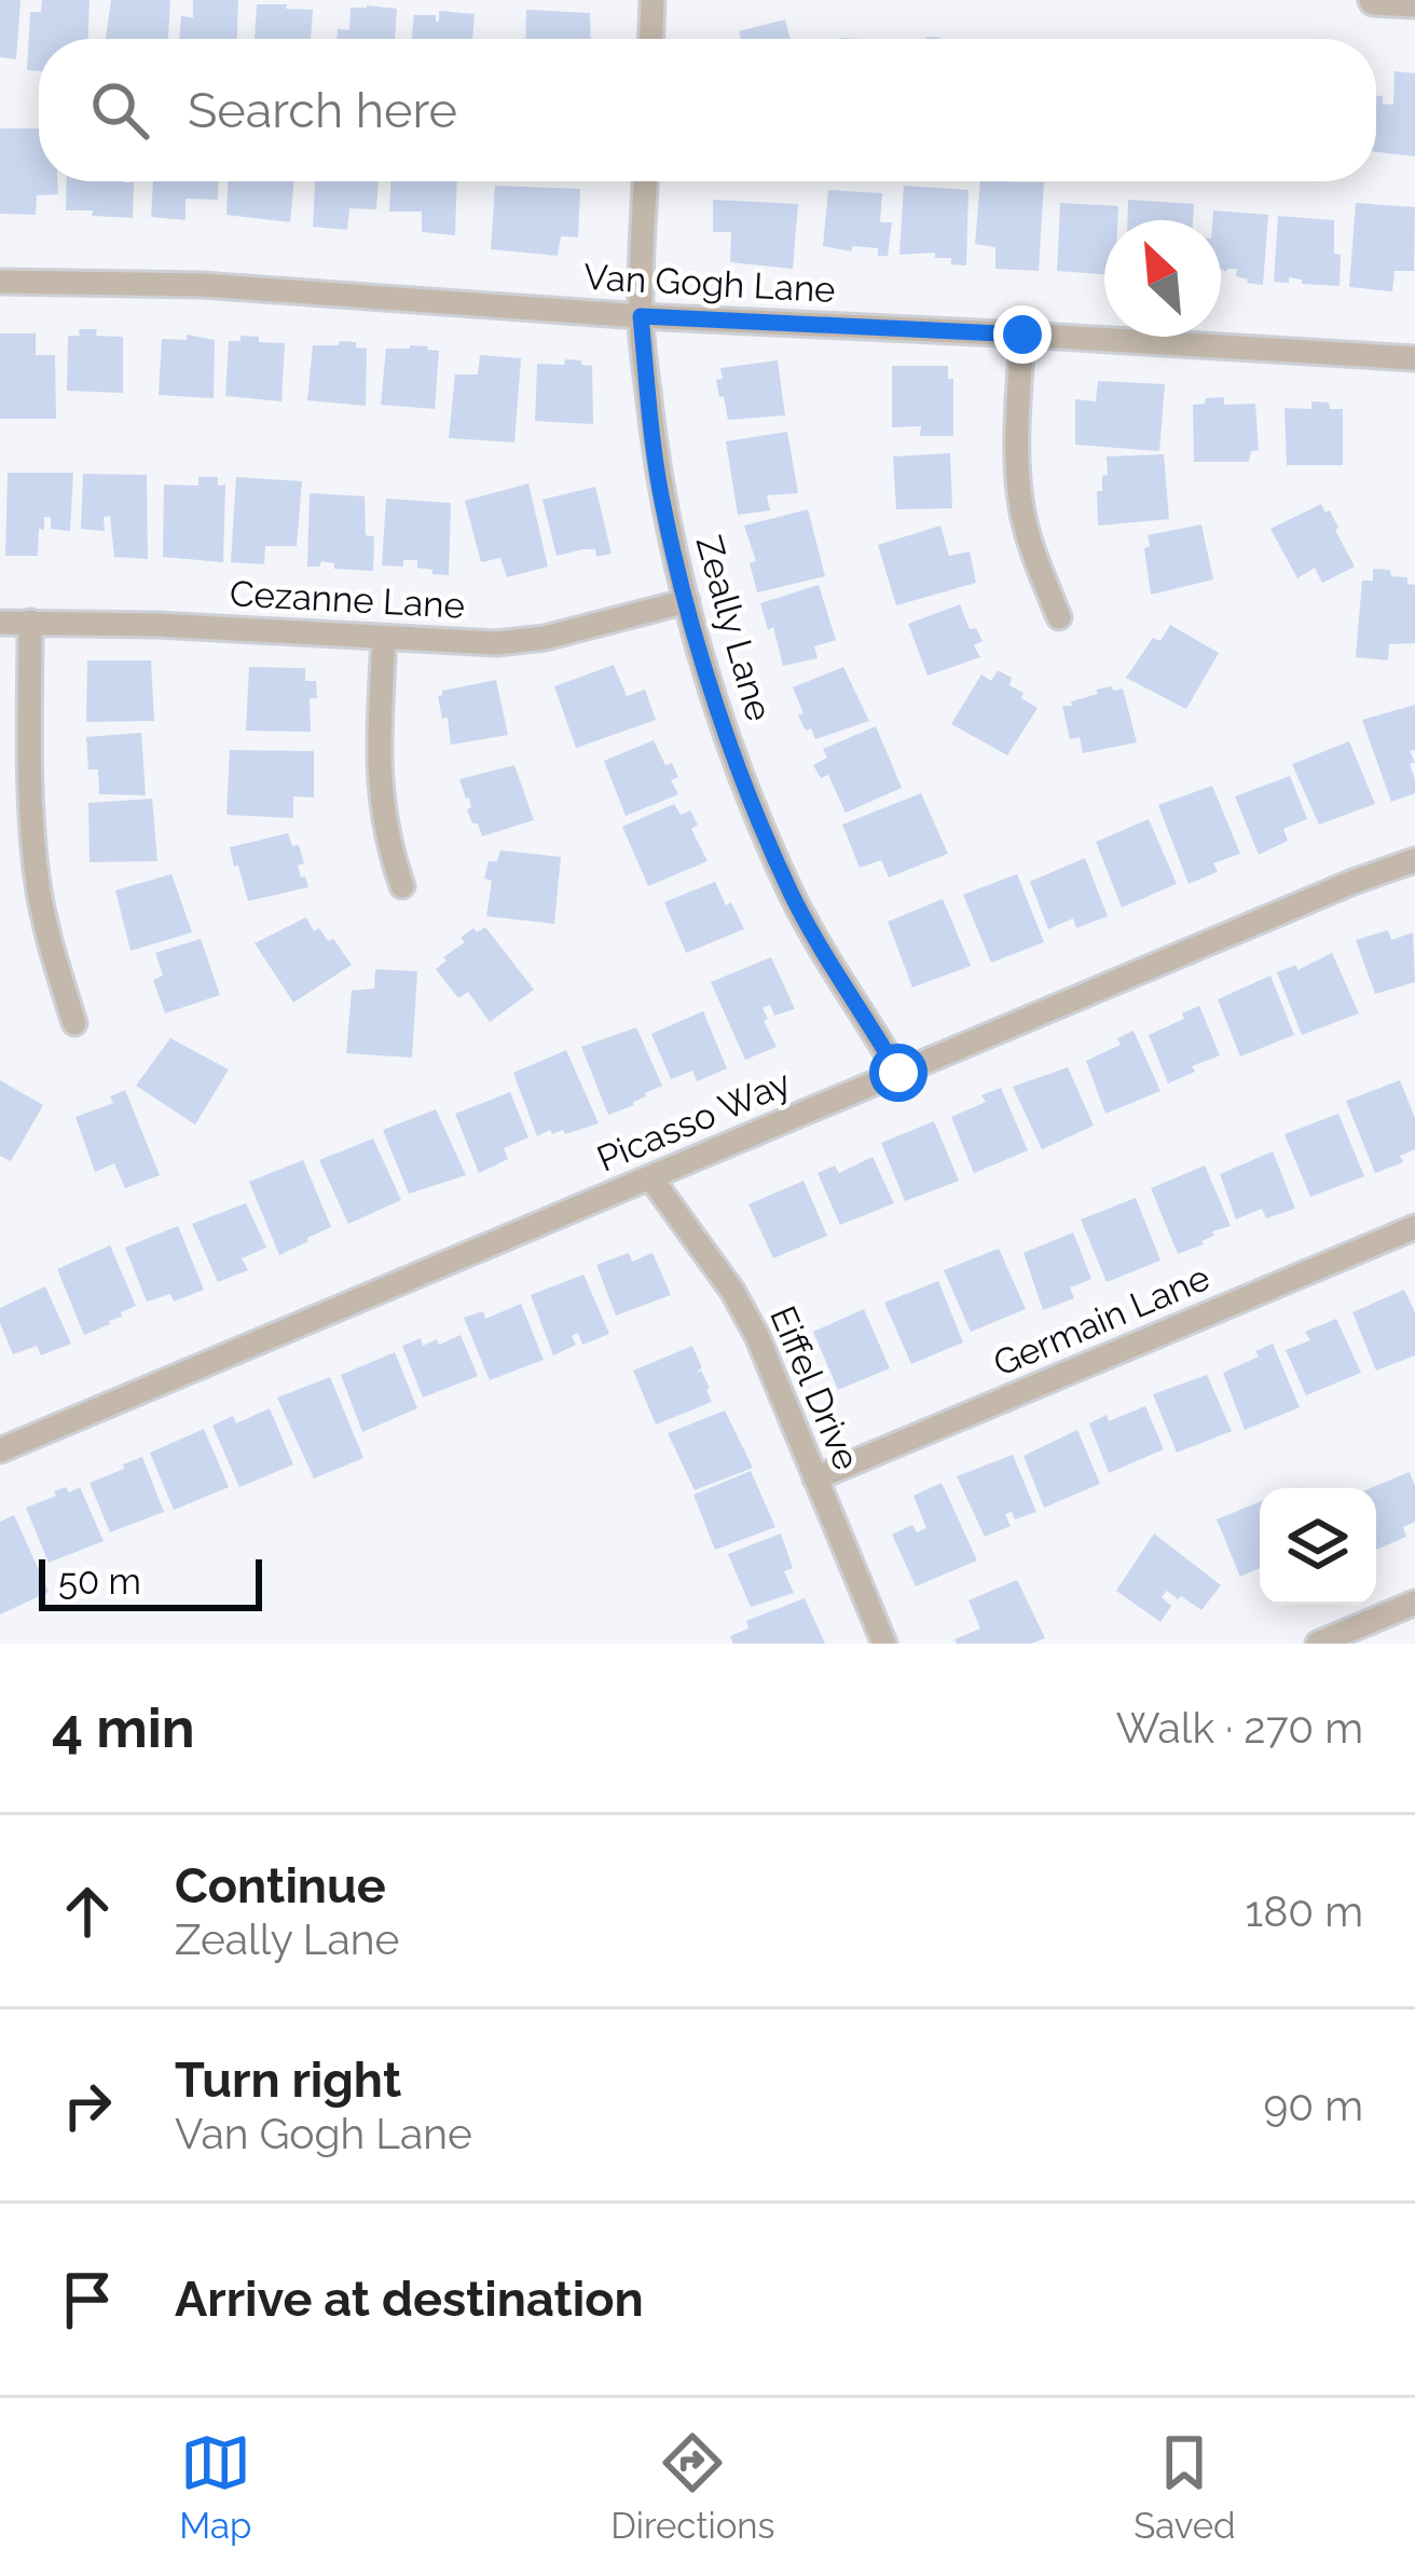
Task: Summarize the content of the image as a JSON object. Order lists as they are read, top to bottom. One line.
{"streets":{"street":["Van Gogh Lane","Cezanne Lane","Zeally Lane","Picasso Way","Germain Lane","Eiffel Drive"]},"crossings":[["Van Gogh Lane","Zeally Lane"],["Cezanne Lane","Zeally Lane"],["Zeally Lane","Picasso Way"],["Picasso Way","Eiffel Drive"],["Germain Lane","Eiffel Drive"]],"scale_bar":"50 m","north":"top left","page":{"search":"Search here","scale":"50 m","heading":["4 min","Walk · 270 m"],"list":[["Continue","Zeally Lane","180 m"],["Turn right","Van Gogh Lane","90 m"],"Arrive at destination"],"nav":["Map","Directions","Saved"]}}
